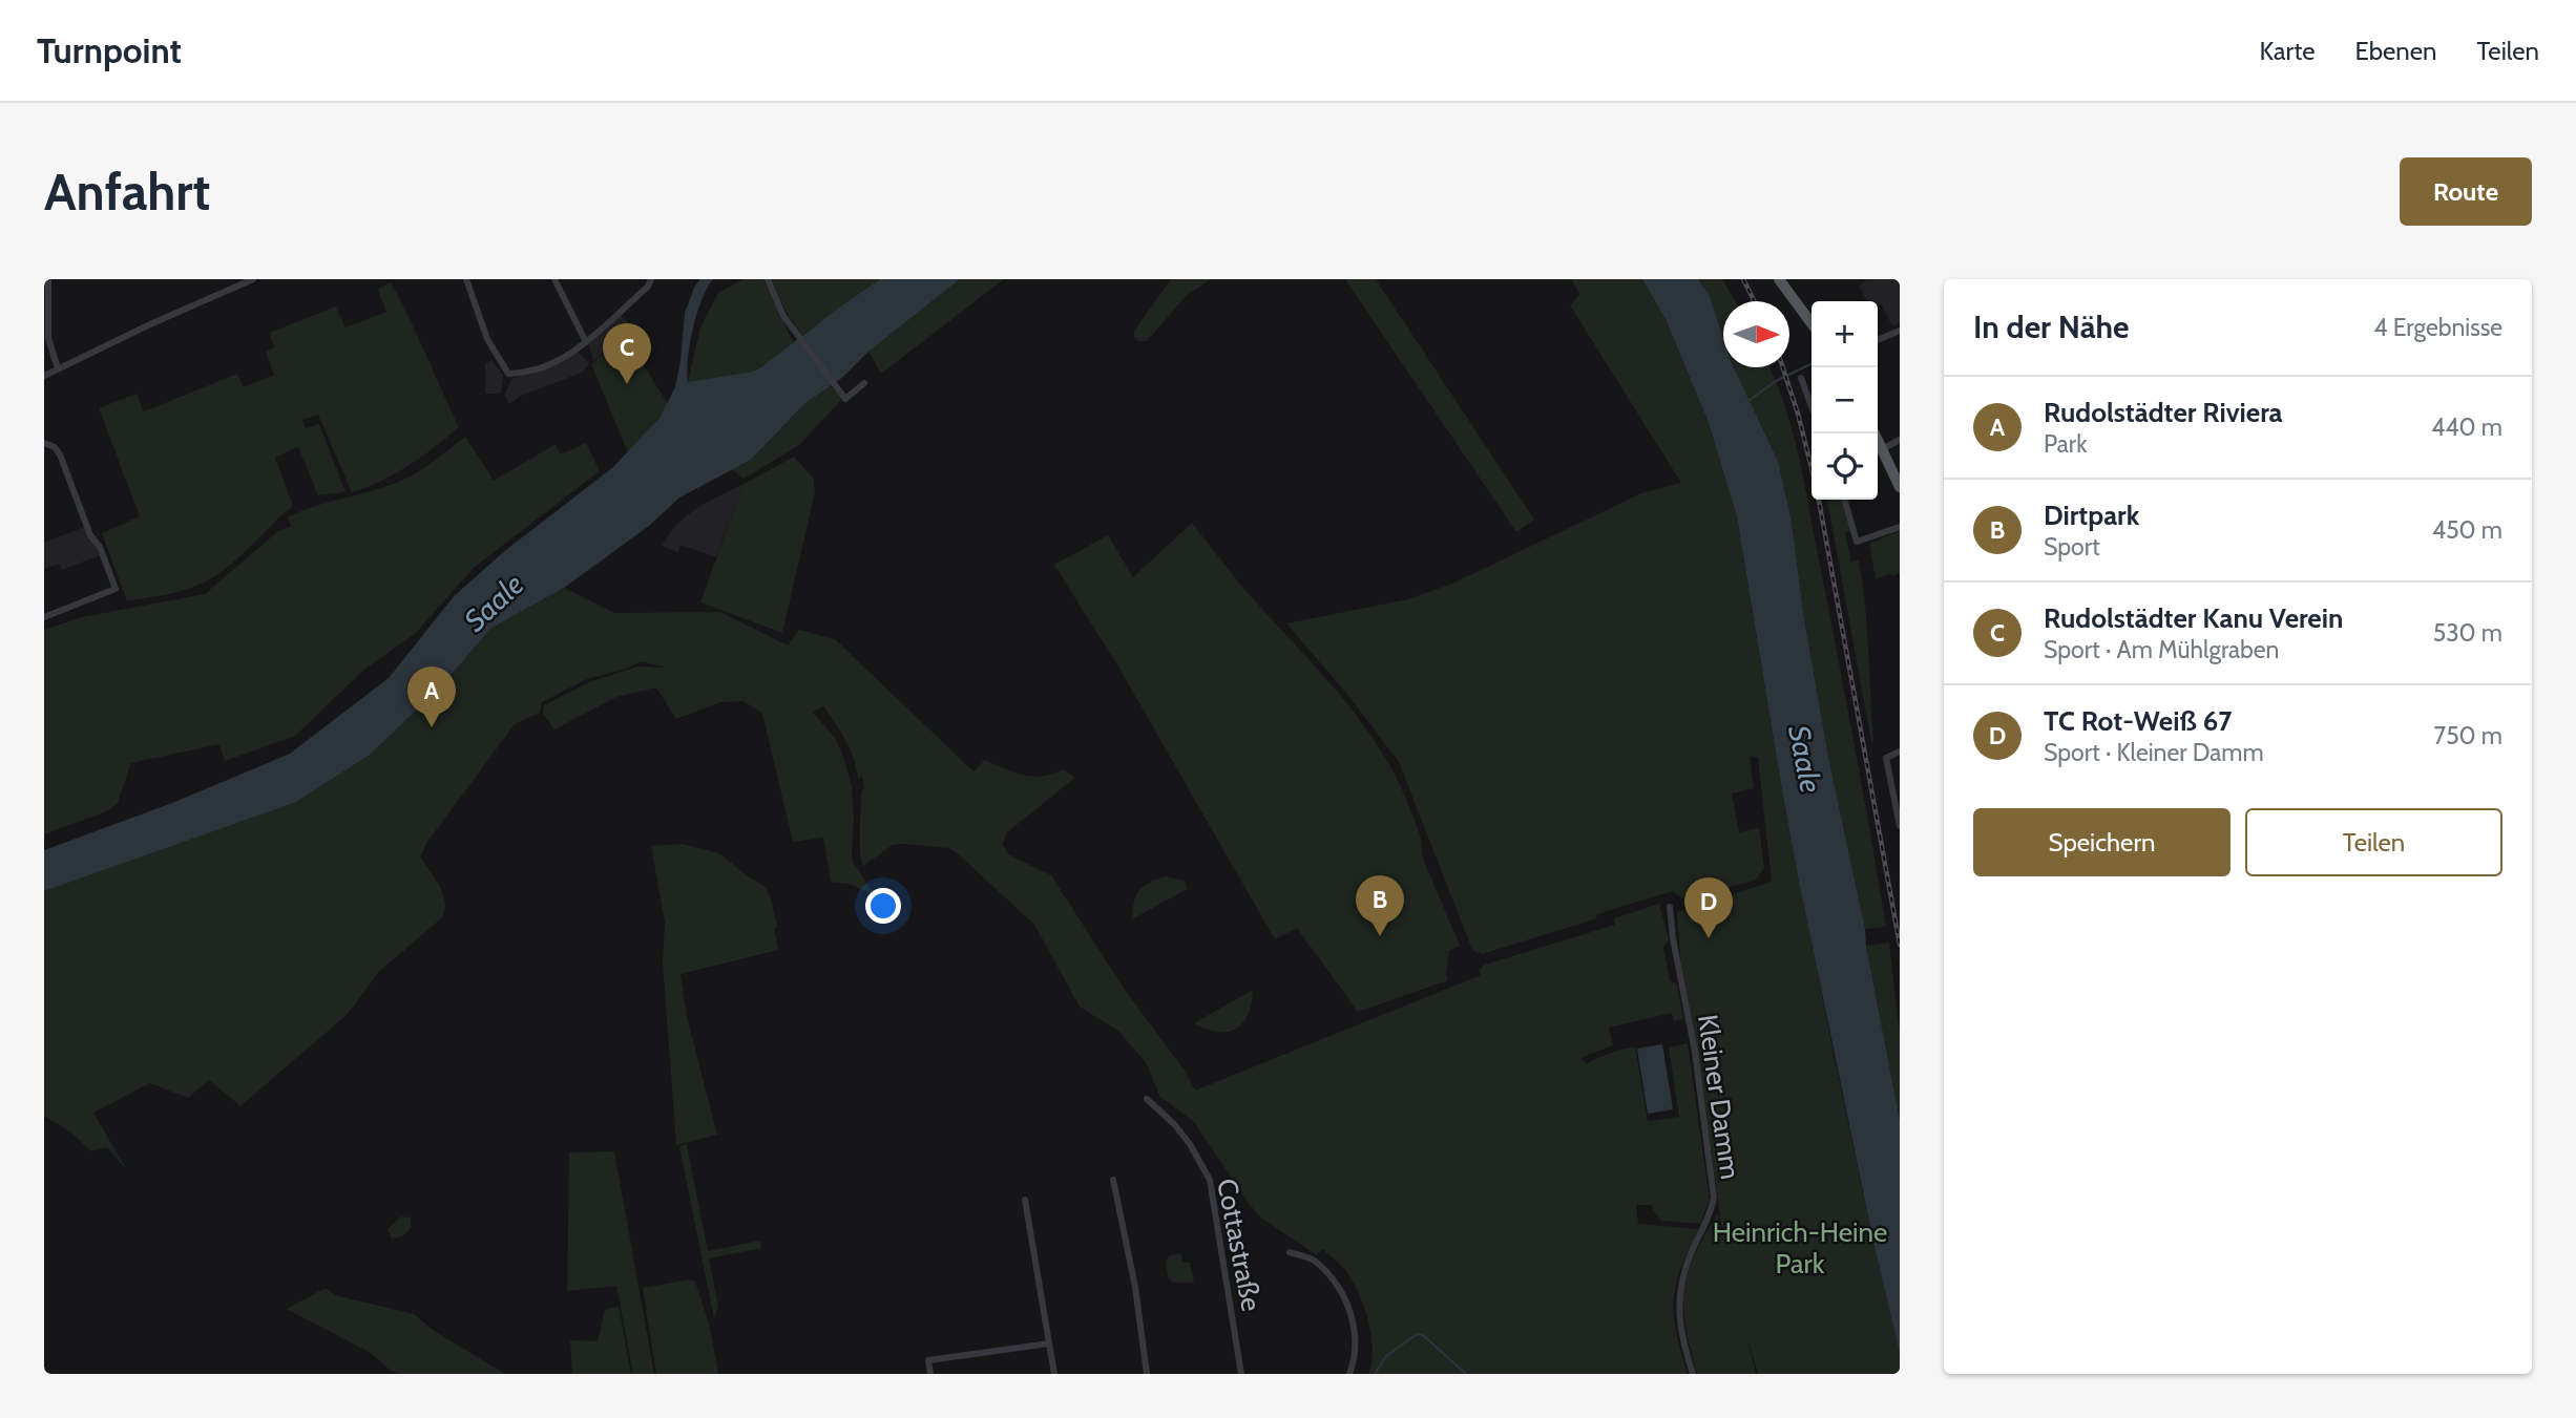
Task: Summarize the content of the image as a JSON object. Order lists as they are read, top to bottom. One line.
{"streets":{"street":["Kleiner Damm","Cottastraße"]},"water":["Saale"],"parks":["Heinrich-Heine Park"],"north":"right","page":{"header":"Turnpoint","nav":["Karte","Ebenen","Teilen"],"buttons":["Route",["Speichern","Teilen"]],"title":"Anfahrt","heading":["In der Nähe","4 Ergebnisse"],"map_buttons":["+","−"],"pins":["C","A","B","D"],"list":[{"mark":"A","name":"Rudolstädter Riviera","note":"Park","value":"440 m"},{"mark":"B","name":"Dirtpark","note":"Sport","value":"450 m"},{"mark":"C","name":"Rudolstädter Kanu Verein","note":"Sport · Am Mühlgraben","value":"530 m"},{"mark":"D","name":"TC Rot-Weiß 67","note":"Sport · Kleiner Damm","value":"750 m"}]}}
